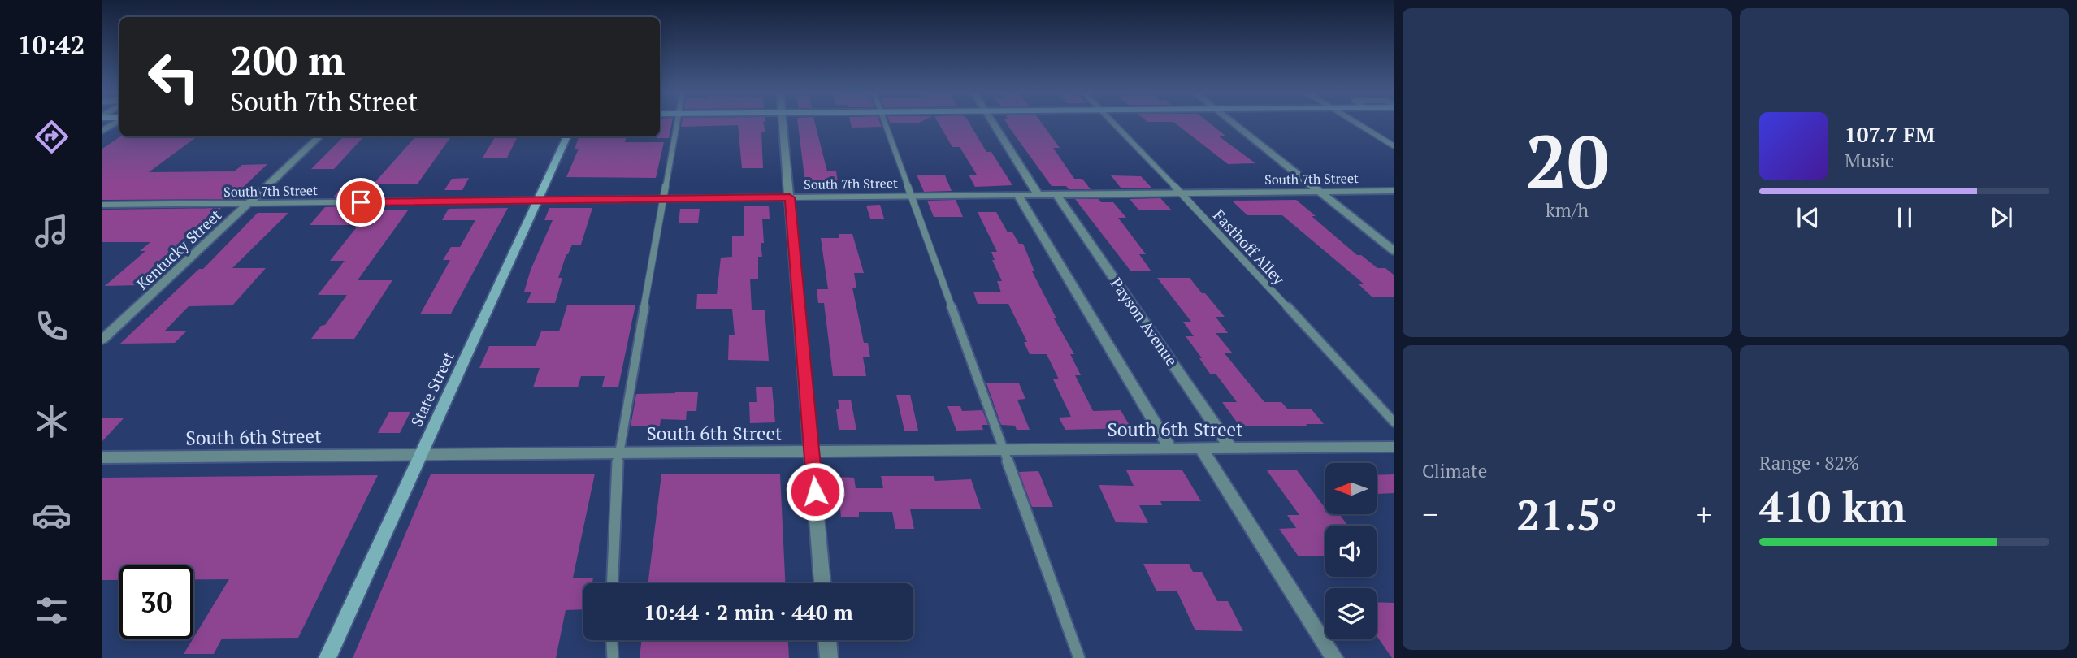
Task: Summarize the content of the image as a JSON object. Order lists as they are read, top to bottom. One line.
{"streets":{"street":["South 7th Street","Kentucky Street","Payson Avenue","State Street","South 6th Street"],"lane":["Fasthoff Alley"]},"crossings":[["South 7th Street","Fasthoff Alley"],["South 7th Street","Kentucky Street"],["South 7th Street","Payson Avenue"],["South 7th Street","State Street"],["Payson Avenue","South 6th Street"],["State Street","South 6th Street"]],"north":"left","page":{"tabs":"10:42","tile":[["20","km/h"],"Climate",["Range · 82%","410 km"]],"turn":["200 m","South 7th Street"],"song":["107.7 FM","Music"],"heat":["−","21.5°","+"],"limit":"30","trip":"10:44 · 2 min · 440 m"}}
